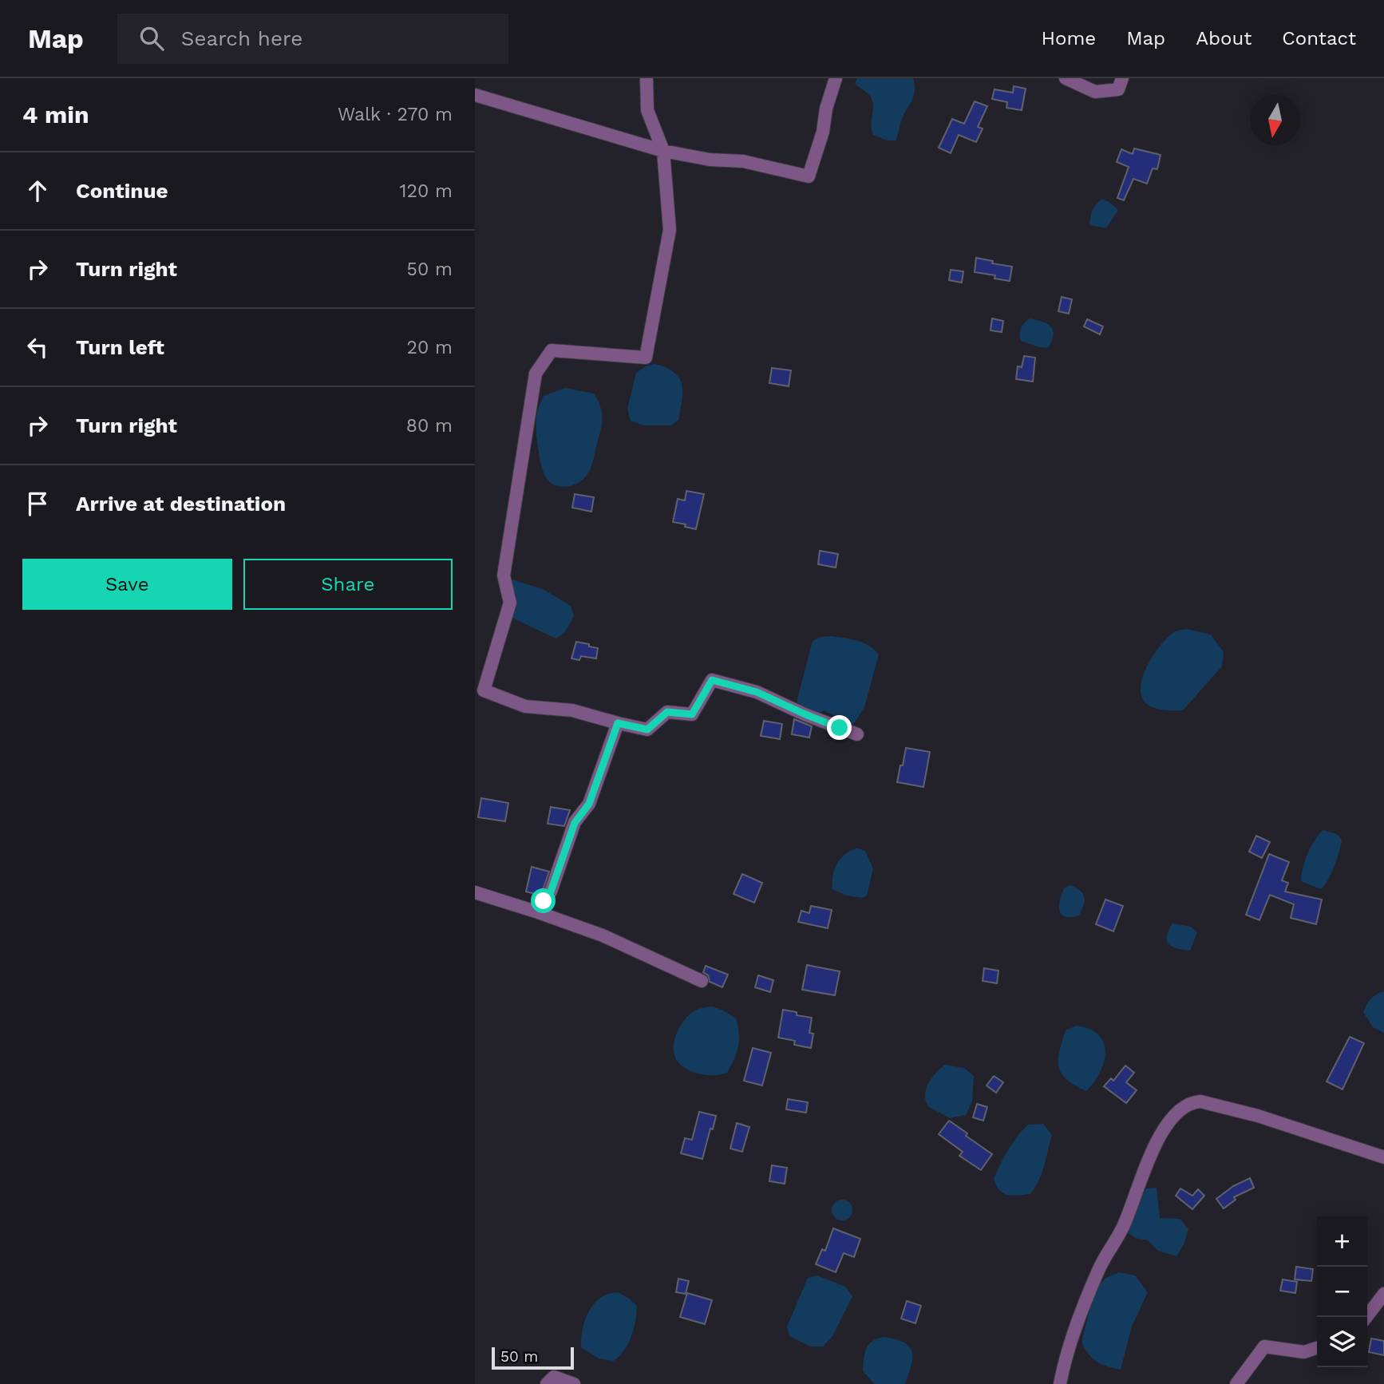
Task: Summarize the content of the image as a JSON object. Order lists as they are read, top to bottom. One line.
{"scale_bar":"50 m","north":"bottom","page":{"header":"Map","search":"Search here","nav":["Home","Map","About","Contact"],"heading":["4 min","Walk · 270 m"],"list":[["Continue","120 m"],["Turn right","50 m"],["Turn left","20 m"],["Turn right","80 m"],"Arrive at destination"],"buttons":["Save","Share"],"map_buttons":["+","−"],"scale":"50 m"}}
